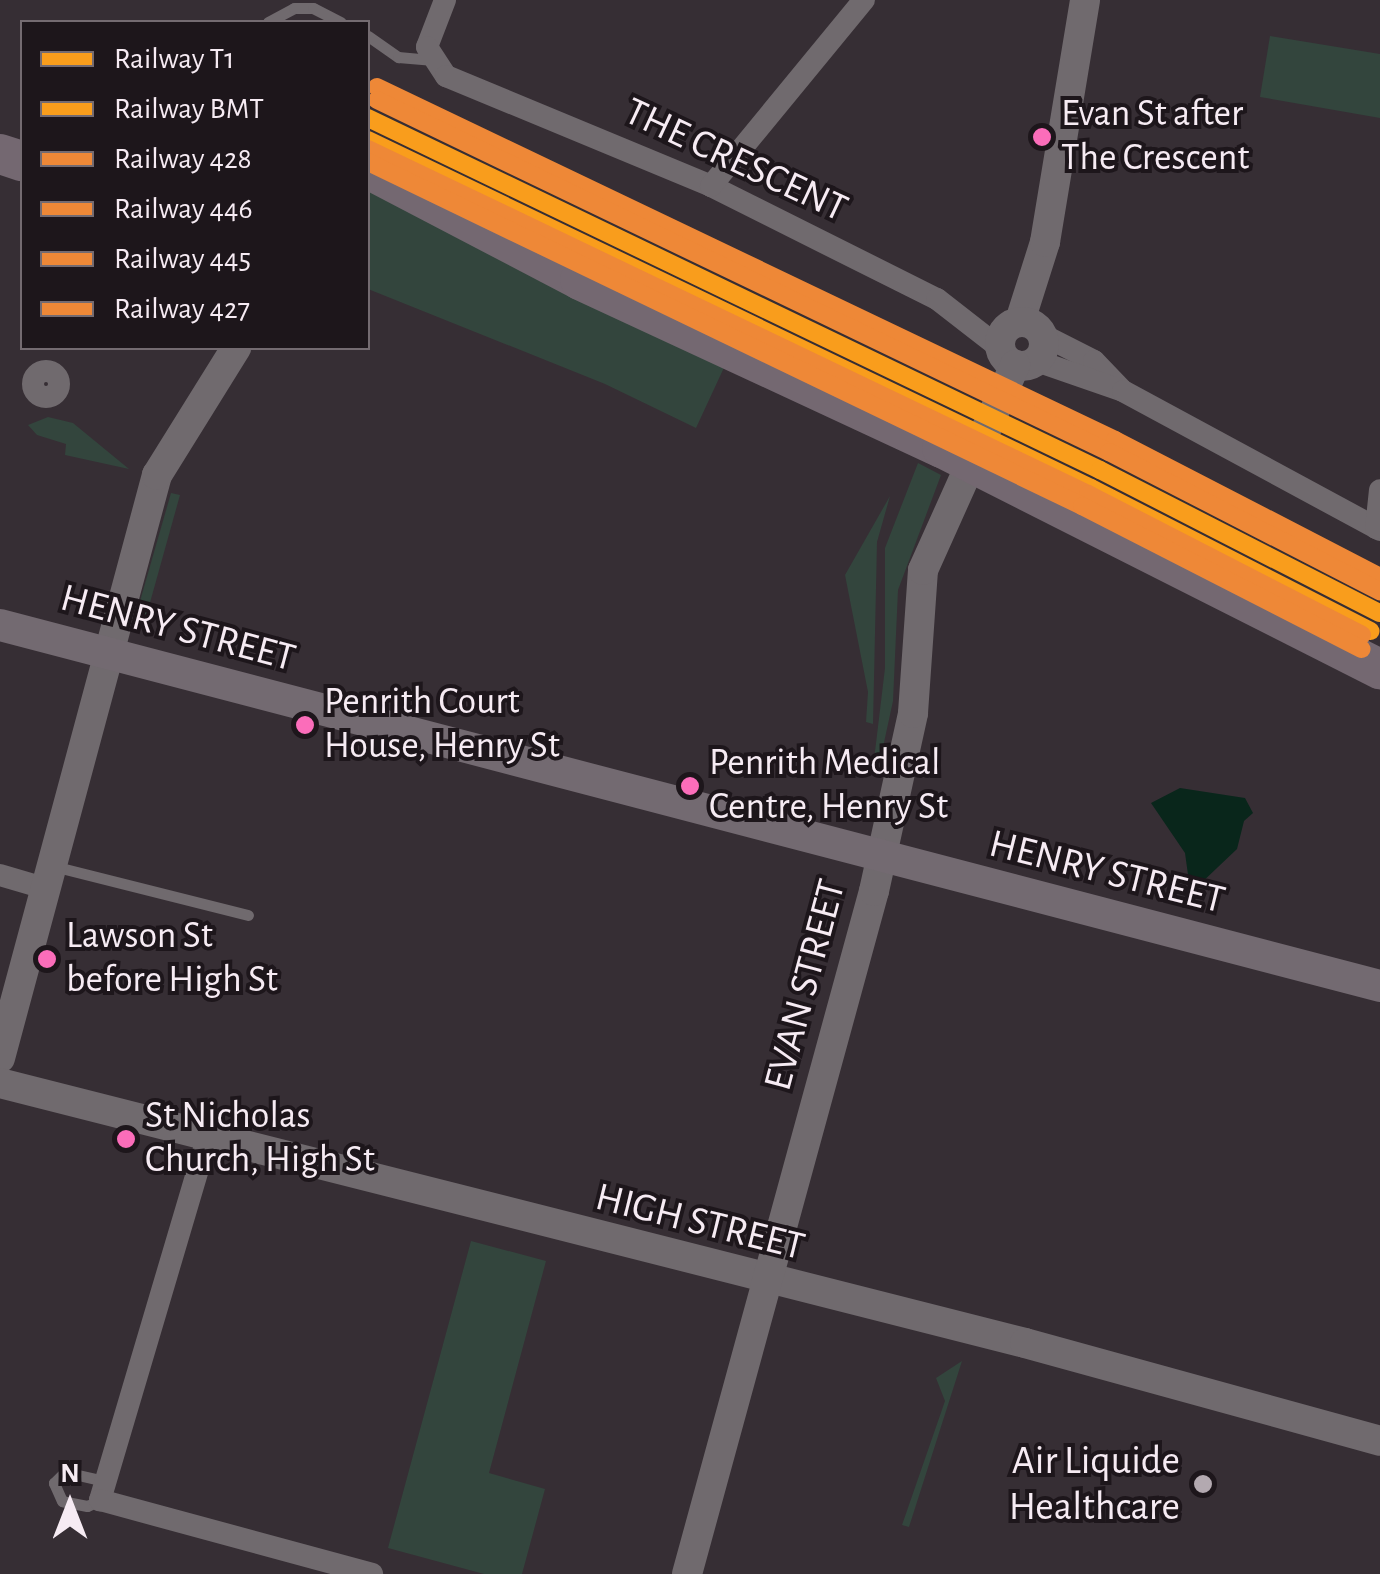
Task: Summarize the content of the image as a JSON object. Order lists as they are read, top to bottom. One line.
{"streets":{"main road":["HENRY STREET"],"street":["THE CRESCENT","EVAN STREET","HIGH STREET"]},"crossings":[["THE CRESCENT","EVAN STREET"],["HENRY STREET","EVAN STREET"],["EVAN STREET","HIGH STREET"]],"places":["Evan St after The Crescent","Penrith Court House, Henry St","Penrith Medical Centre, Henry St","Lawson St before High St","St Nicholas Church, High St","Air Liquide Healthcare"],"lines":["rail line 428","rail line 445","rail line T1","rail line BMT","rail line 446","rail line 427"],"legend":["Railway T1","Railway BMT","Railway 428","Railway 446","Railway 445","Railway 427"],"north":"top"}
